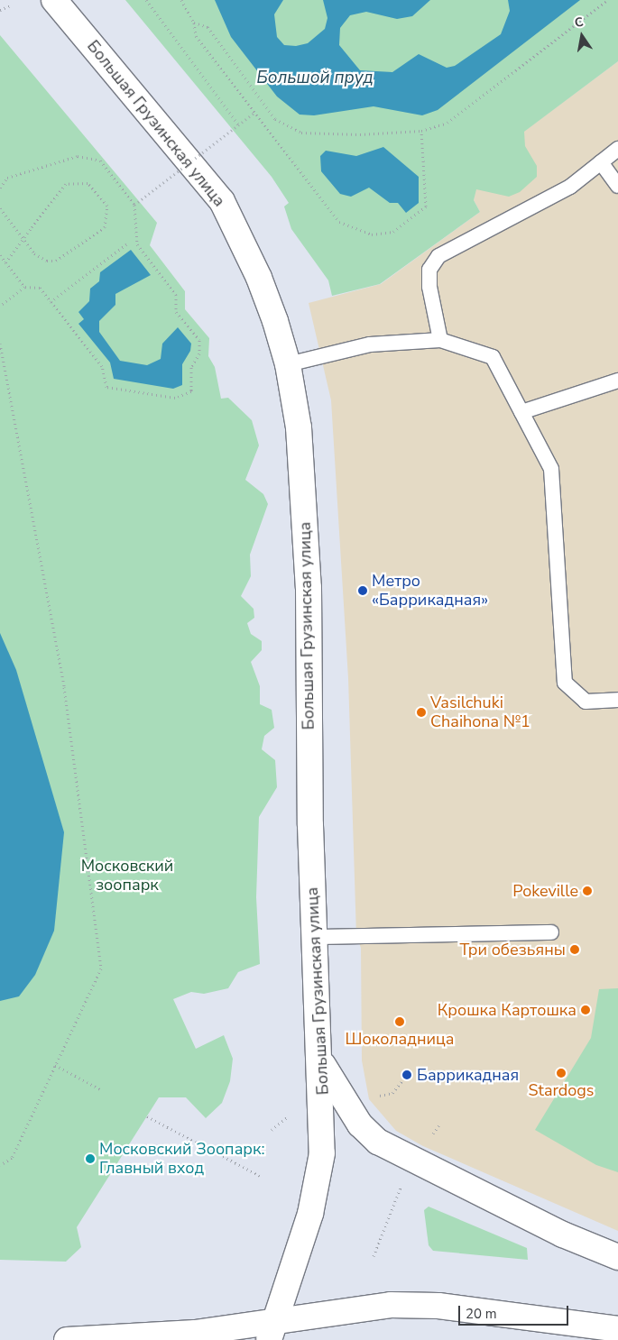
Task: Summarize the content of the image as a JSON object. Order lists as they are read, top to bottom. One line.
{"streets":{"main road":["Большая Грузинская улица"]},"water":["Большой пруд"],"parks":["Московский зоопарк"],"places":["Метро «Баррикадная»","Vasilchuki Chaihona №1","Pokeville","Три обезьяны","Крошка Картошка","Шоколадница","Stardogs","Баррикадная","Московский Зоопарк: Главный вход"],"scale_bar":"20 m","north":"top"}
